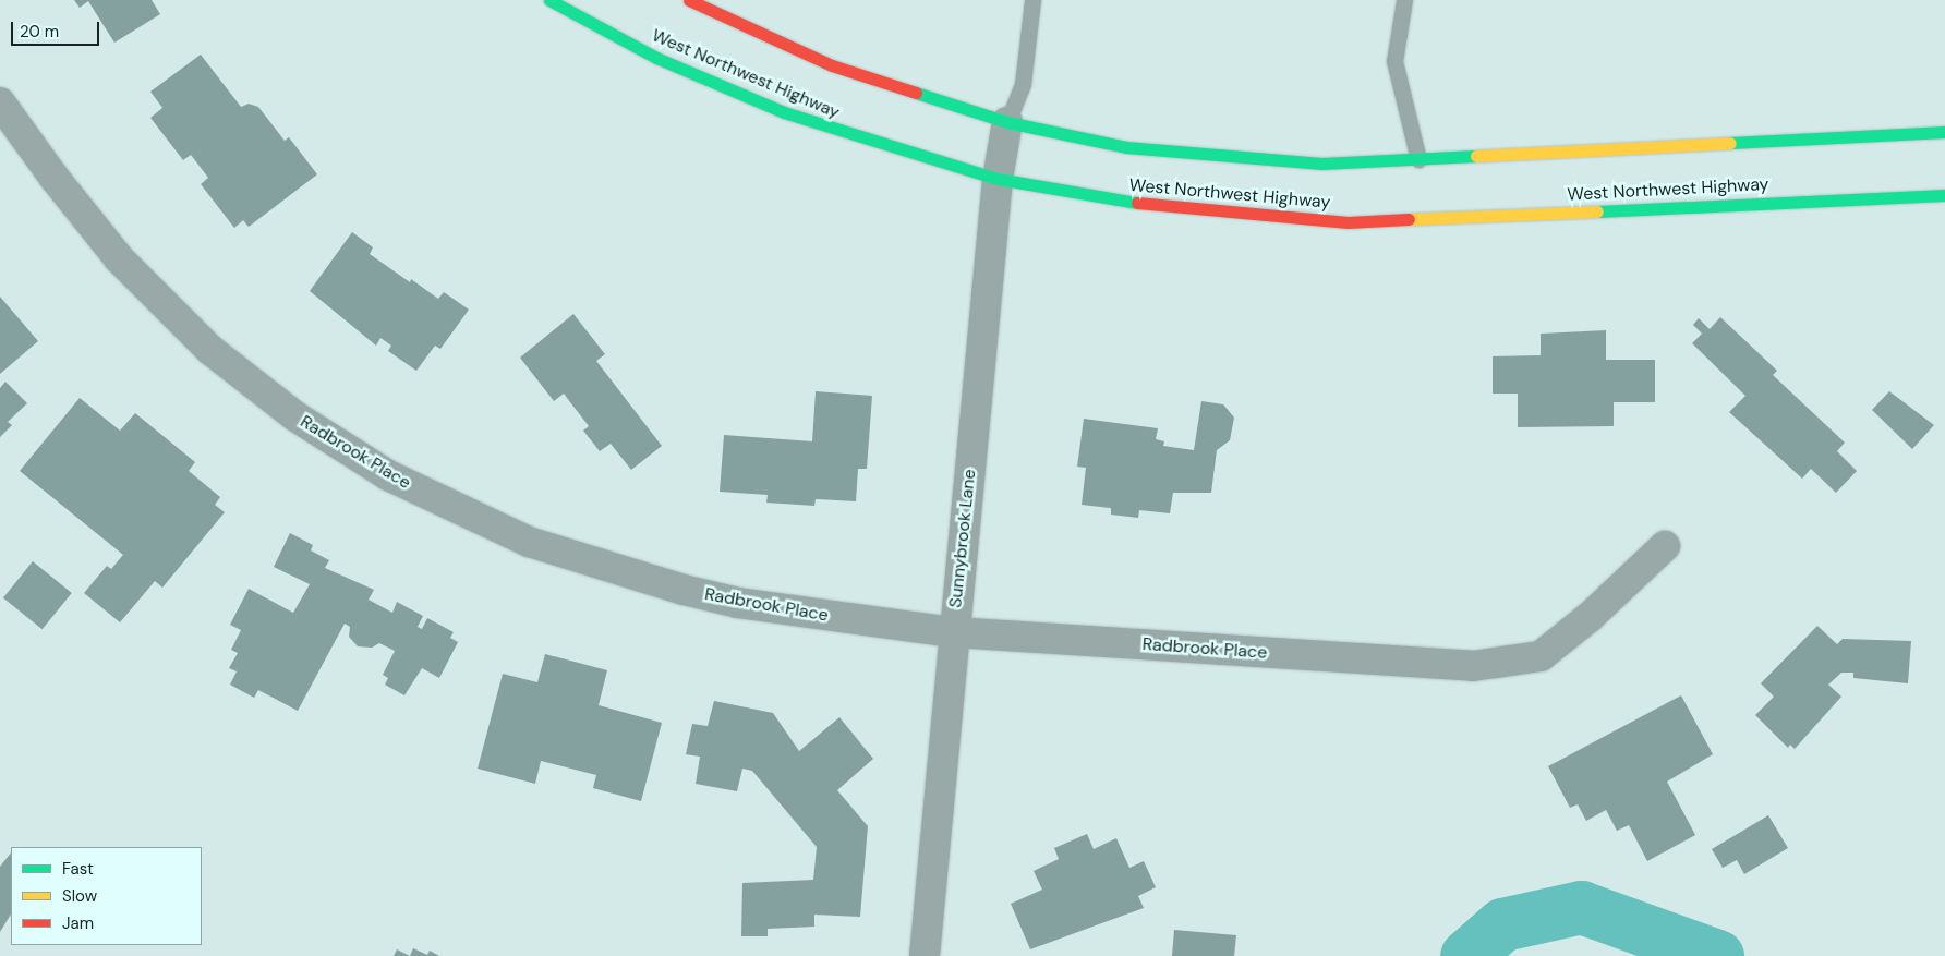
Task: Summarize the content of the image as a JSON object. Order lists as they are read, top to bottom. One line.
{"streets":{"main road":["West Northwest Highway"],"street":["Radbrook Place","Sunnybrook Lane"]},"crossings":[["West Northwest Highway","Sunnybrook Lane"],["Radbrook Place","Sunnybrook Lane"]],"legend":["Fast","Slow","Jam"],"scale_bar":"20 m"}
